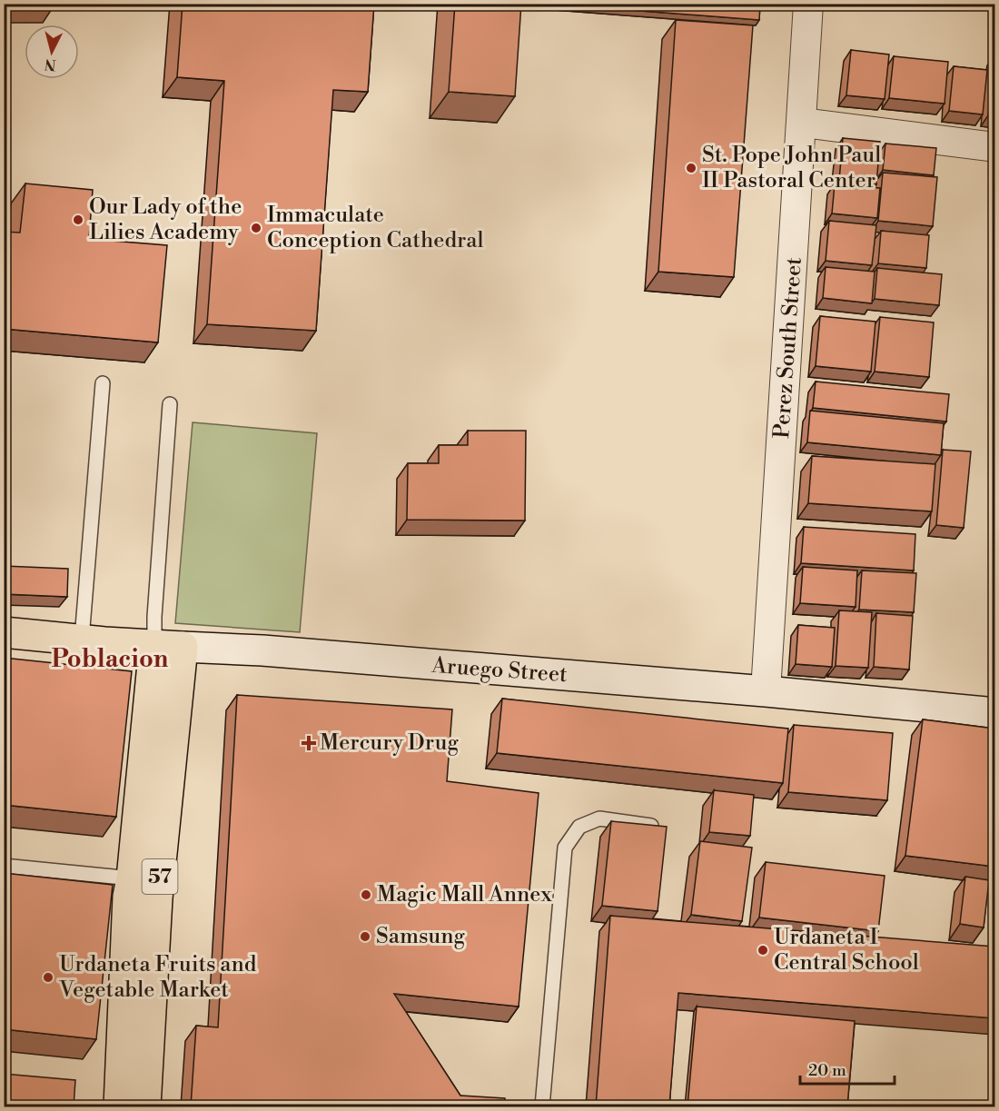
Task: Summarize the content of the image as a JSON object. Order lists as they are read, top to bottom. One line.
{"streets":{"main road":["Aruego Street","57"],"street":["Perez South Street"]},"crossings":[["Perez South Street","Aruego Street"],["Aruego Street","57"]],"districts":["Poblacion"],"places":{"other":["St. Pope John Paul II Pastoral Center","Our Lady of the Lilies Academy","Immaculate Conception Cathedral","Magic Mall Annex","Samsung","Urdaneta I Central School","Urdaneta Fruits and Vegetable Market"],"health":["Mercury Drug"]},"scale_bar":"20 m","north":"bottom"}
